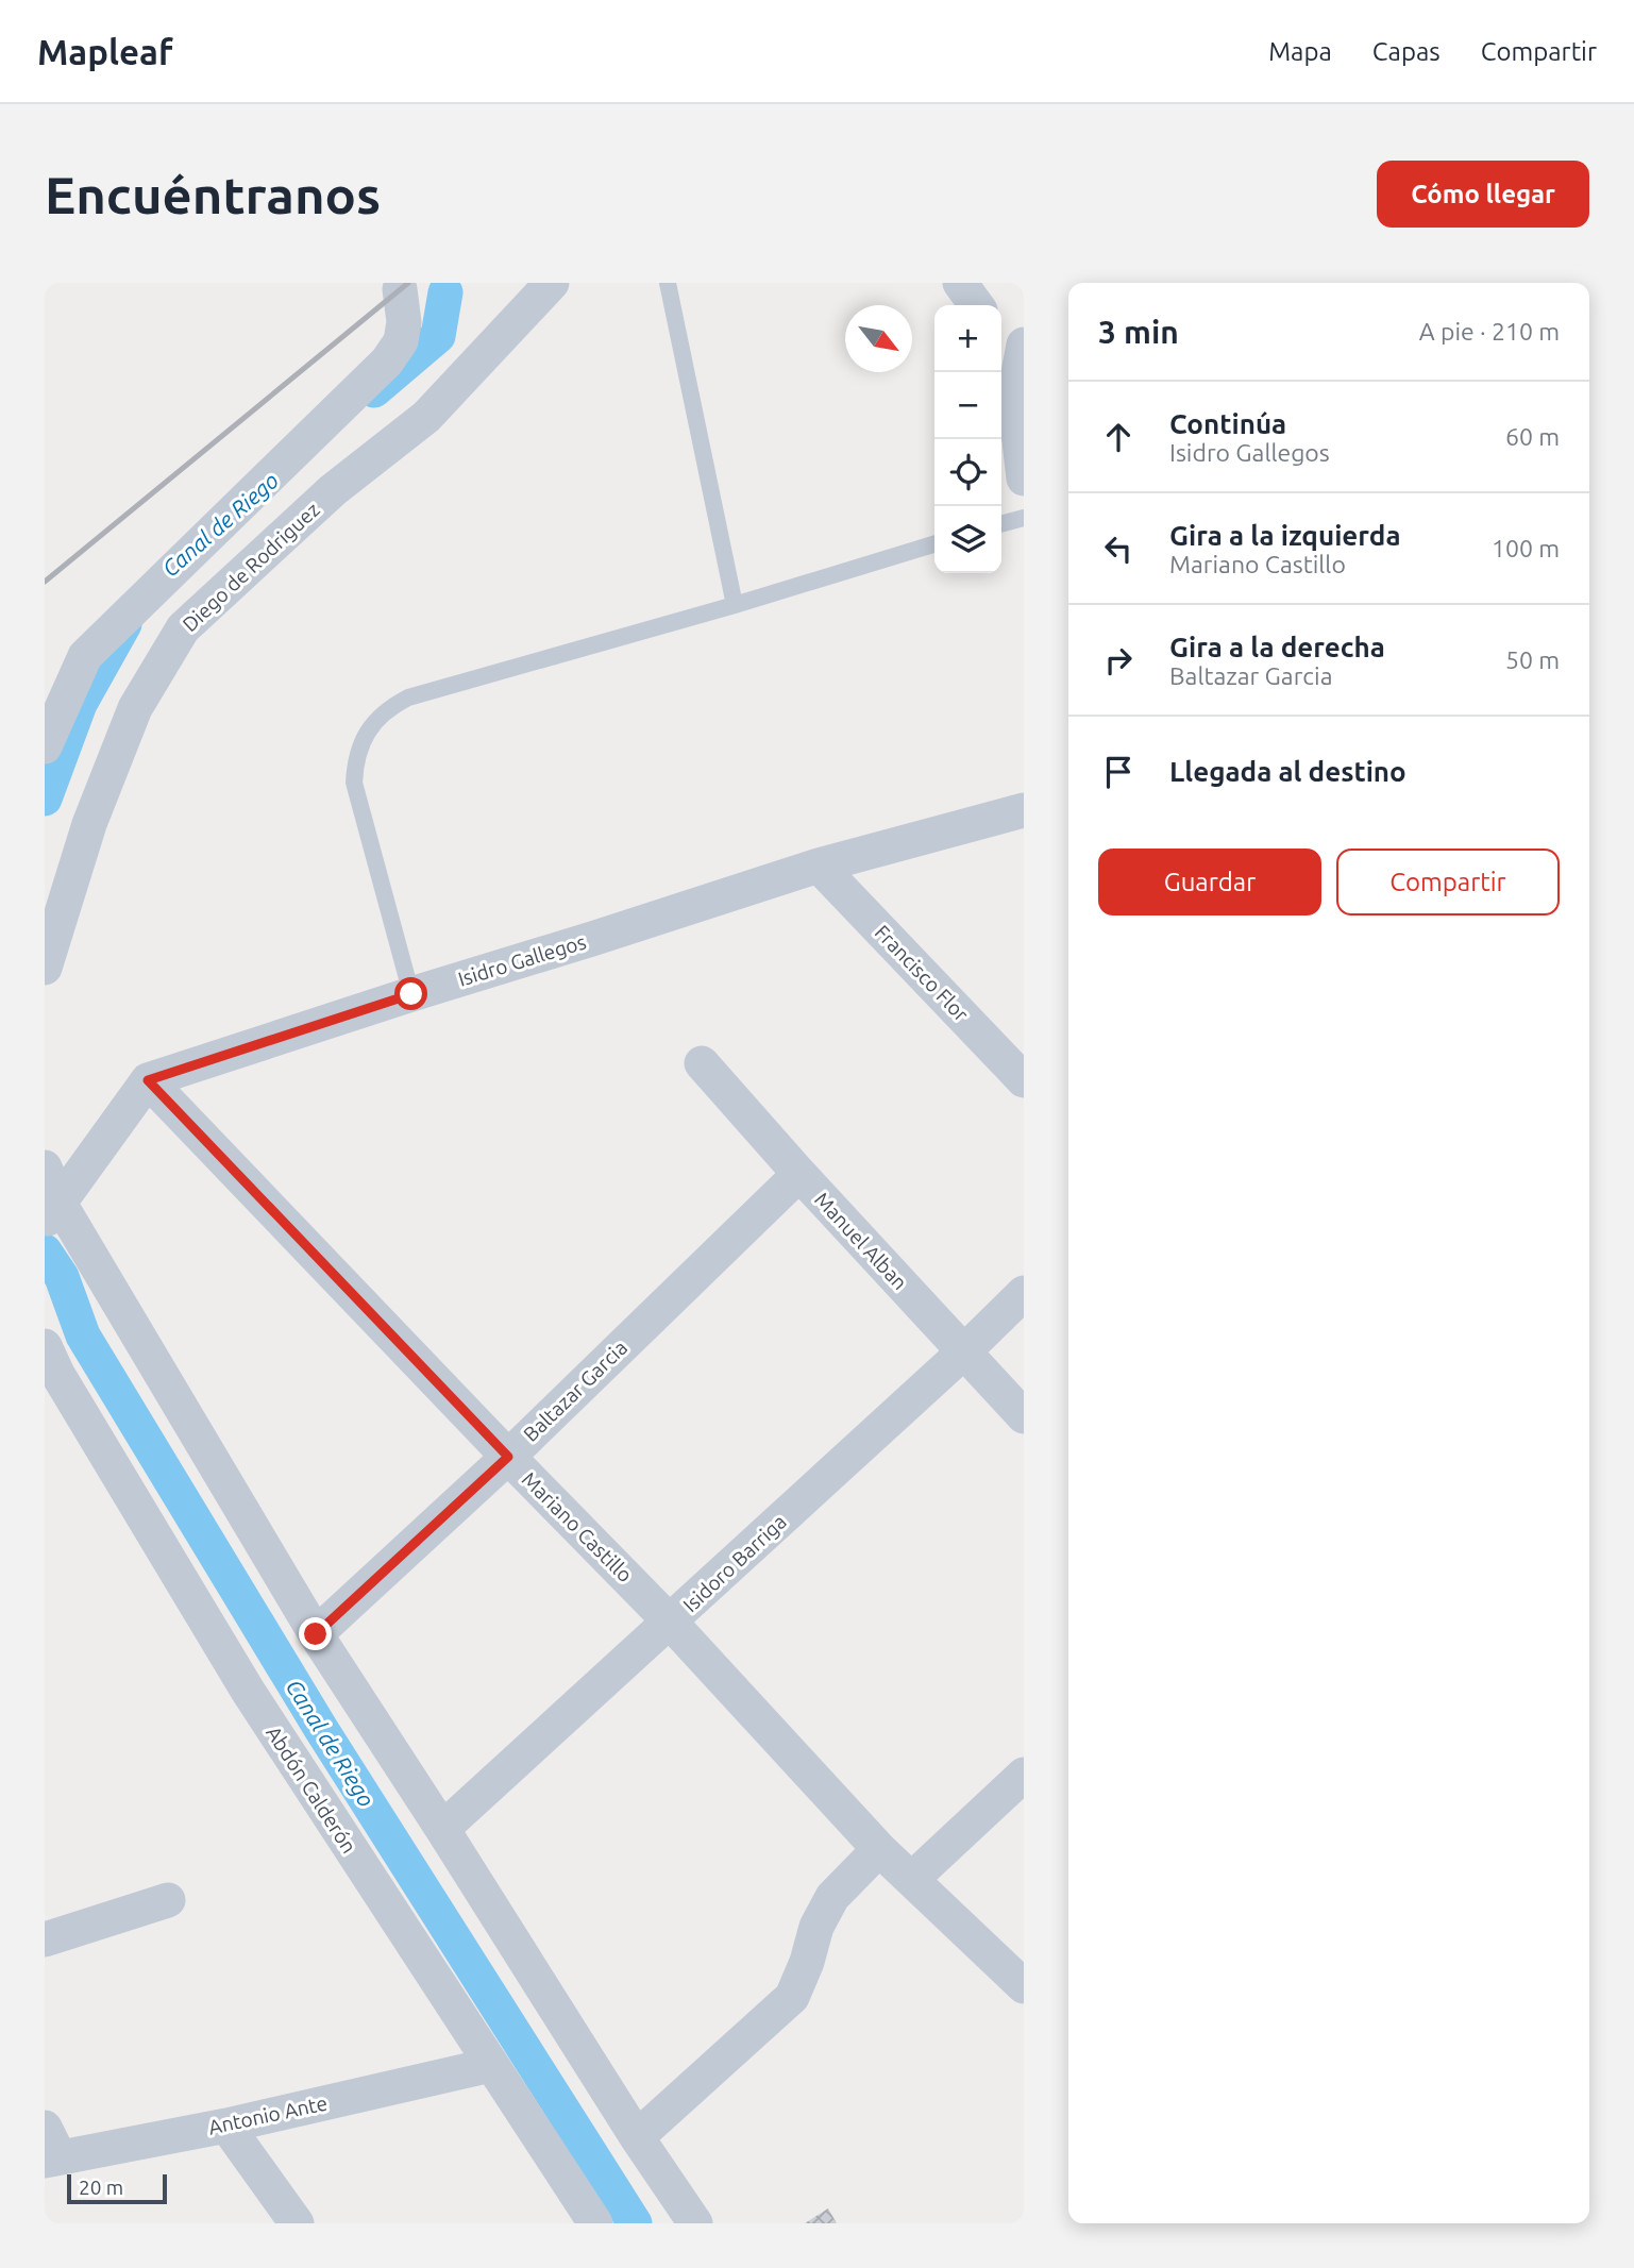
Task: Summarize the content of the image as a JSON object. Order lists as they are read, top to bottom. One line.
{"streets":{"street":["Diego de Rodriguez","Isidro Gallegos","Francisco Flor","Manuel Alban","Baltazar Garcia","Mariano Castillo","Isidoro Barriga","Abdón Calderón","Antonio Ante"]},"crossings":[["Isidro Gallegos","Francisco Flor"],["Isidro Gallegos","Mariano Castillo"],["Manuel Alban","Baltazar Garcia"],["Manuel Alban","Isidoro Barriga"],["Baltazar Garcia","Mariano Castillo"],["Mariano Castillo","Isidoro Barriga"],["Abdón Calderón","Antonio Ante"]],"water":["Canal de Riego"],"scale_bar":"20 m","north":"bottom right","page":{"header":"Mapleaf","nav":["Mapa","Capas","Compartir"],"buttons":["Cómo llegar",["Guardar","Compartir"]],"title":"Encuéntranos","heading":["3 min","A pie · 210 m"],"map_buttons":["+","−"],"list":[["Continúa","Isidro Gallegos","60 m"],["Gira a la izquierda","Mariano Castillo","100 m"],["Gira a la derecha","Baltazar Garcia","50 m"],"Llegada al destino"],"scale":"20 m"}}
